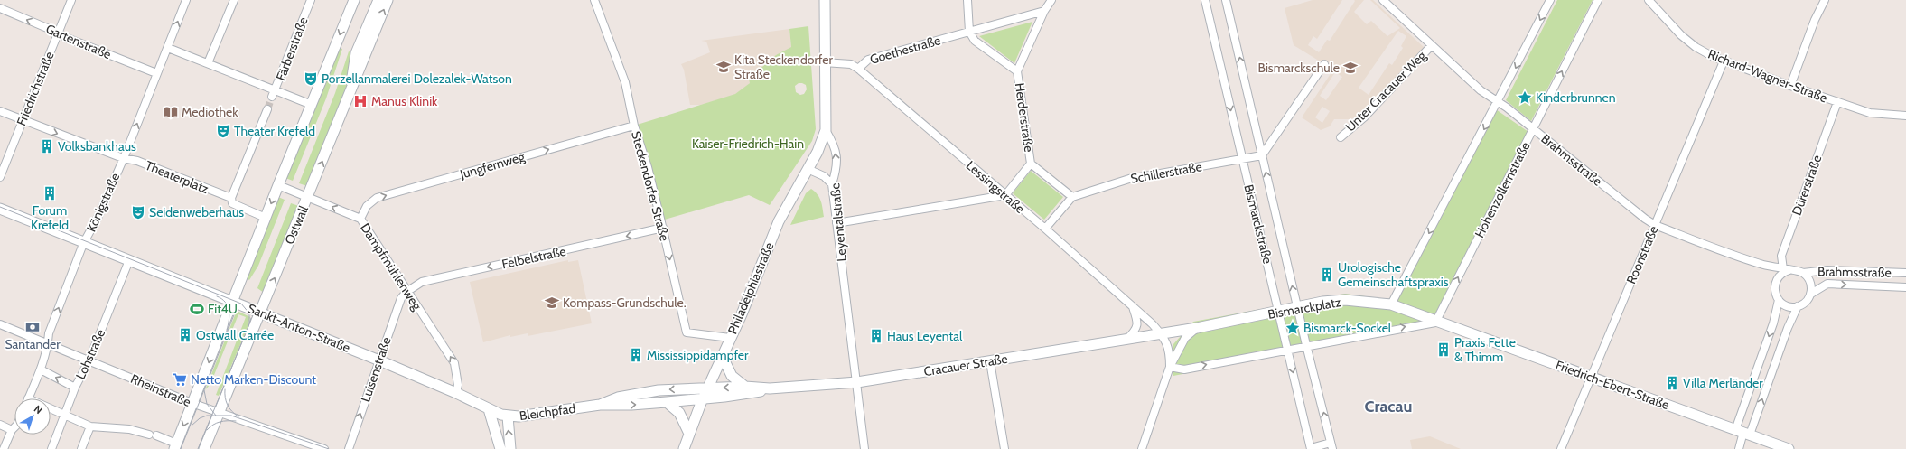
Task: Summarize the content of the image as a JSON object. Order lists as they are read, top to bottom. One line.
{"streets":{"street":["Gartenstraße","Färberstraße","Goethestraße","Richard-Wagner-Straße","Friedrichstraße","Unter Cracauer Weg","Herderstraße","Brahmsstraße","Jungfernweg","Schillerstraße","Theaterplatz","Dürerstraße","Steckendorfer Straße","Lessingstraße","Hohenzollernstraße","Königstraße","Leyentalstraße","Bismarckstraße","Ostwall","Roonstraße","Felbelstraße","Dampfmühlenweg","Philadelphiastraße","Bismarckplatz","Sankt-Anton-Straße","Lohstraße","Cracauer Straße","Luisenstraße","Friedrich-Ebert-Straße","Rheinstraße","Bleichpfad"]},"crossings":[["Gartenstraße","Friedrichstraße"],["Gartenstraße","Königstraße"],["Goethestraße","Lessingstraße"],["Goethestraße","Leyentalstraße"],["Richard-Wagner-Straße","Dürerstraße"],["Richard-Wagner-Straße","Roonstraße"],["Friedrichstraße","Theaterplatz"],["Unter Cracauer Weg","Brahmsstraße"],["Brahmsstraße","Dürerstraße"],["Brahmsstraße","Hohenzollernstraße"],["Brahmsstraße","Roonstraße"],["Jungfernweg","Steckendorfer Straße"],["Jungfernweg","Dampfmühlenweg"],["Schillerstraße","Bismarckstraße"],["Theaterplatz","Königstraße"],["Steckendorfer Straße","Felbelstraße"],["Steckendorfer Straße","Philadelphiastraße"],["Lessingstraße","Bismarckplatz"],["Lessingstraße","Cracauer Straße"],["Hohenzollernstraße","Bismarckplatz"],["Hohenzollernstraße","Friedrich-Ebert-Straße"],["Königstraße","Sankt-Anton-Straße"],["Königstraße","Rheinstraße"],["Leyentalstraße","Philadelphiastraße"],["Leyentalstraße","Cracauer Straße"],["Bismarckstraße","Bismarckplatz"],["Ostwall","Dampfmühlenweg"],["Ostwall","Sankt-Anton-Straße"],["Ostwall","Rheinstraße"],["Roonstraße","Friedrich-Ebert-Straße"],["Felbelstraße","Dampfmühlenweg"],["Felbelstraße","Luisenstraße"],["Dampfmühlenweg","Sankt-Anton-Straße"],["Dampfmühlenweg","Luisenstraße"],["Dampfmühlenweg","Bleichpfad"],["Philadelphiastraße","Cracauer Straße"],["Philadelphiastraße","Bleichpfad"],["Bismarckplatz","Cracauer Straße"],["Bismarckplatz","Friedrich-Ebert-Straße"],["Sankt-Anton-Straße","Lohstraße"],["Sankt-Anton-Straße","Luisenstraße"],["Sankt-Anton-Straße","Bleichpfad"],["Lohstraße","Rheinstraße"],["Cracauer Straße","Bleichpfad"]],"one_way":["Gartenstraße","Jungfernweg","Theaterplatz","Königstraße","Felbelstraße","Dampfmühlenweg","Luisenstraße"],"districts":["Cracau"],"parks":["Kaiser-Friedrich-Hain"],"places":{"school or university":["Kita Steckendorfer Straße","Bismarckschule","Kompass-Grundschule."],"theatre":["Porzellanmalerei Dolezalek-Watson","Theater Krefeld","Seidenweberhaus"],"place":["Kinderbrunnen","Bismarck-Sockel"],"hospital":["Manus Klinik"],"library":["Mediothek"],"building":["Volksbankhaus","Forum Krefeld","Urologische Gemeinschaftspraxis","Ostwall Carrée","Haus Leyental","Praxis Fette & Thimm","Mississippidampfer","Villa Merländer"],"sports":["Fit4U"],"bank":["Santander"],"supermarket":["Netto Marken-Discount"]},"north":"top right"}
